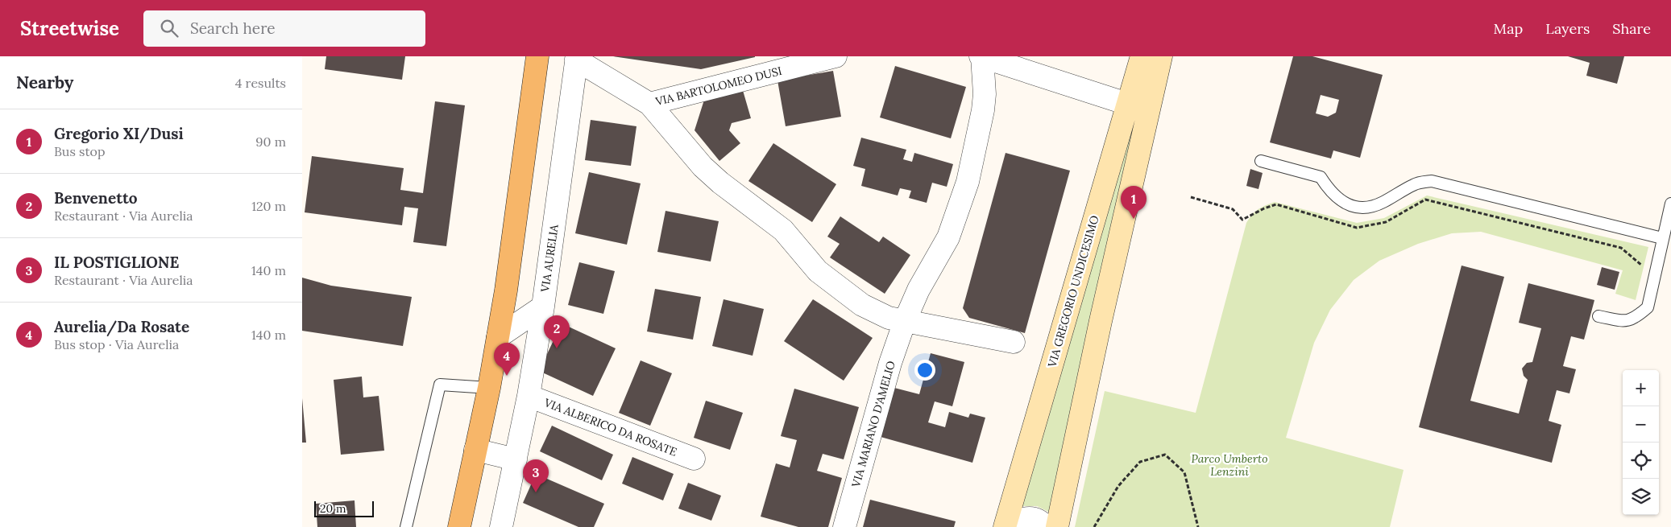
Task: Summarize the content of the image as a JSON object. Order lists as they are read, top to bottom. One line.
{"streets":{"street":["VIA BARTOLOMEO DUSI","VIA AURELIA","VIA GREGORIO UNDICESIMO","VIA MARIANO D'AMELIO","VIA ALBERICO DA ROSATE"]},"crossings":[["VIA AURELIA","VIA ALBERICO DA ROSATE"]],"parks":["Parco Umberto Lenzini"],"scale_bar":"20 m","page":{"header":"Streetwise","search":"Search here","nav":["Map","Layers","Share"],"heading":["Nearby","4 results"],"list":[{"mark":"1","name":"Gregorio XI/Dusi","note":"Bus stop","value":"90 m"},{"mark":"2","name":"Benvenetto","note":"Restaurant · Via Aurelia","value":"120 m"},{"mark":"3","name":"IL POSTIGLIONE","note":"Restaurant · Via Aurelia","value":"140 m"},{"mark":"4","name":"Aurelia/Da Rosate","note":"Bus stop · Via Aurelia","value":"140 m"}],"pins":["1","2","4","3"],"map_buttons":["+","−"],"scale":"20 m"}}
